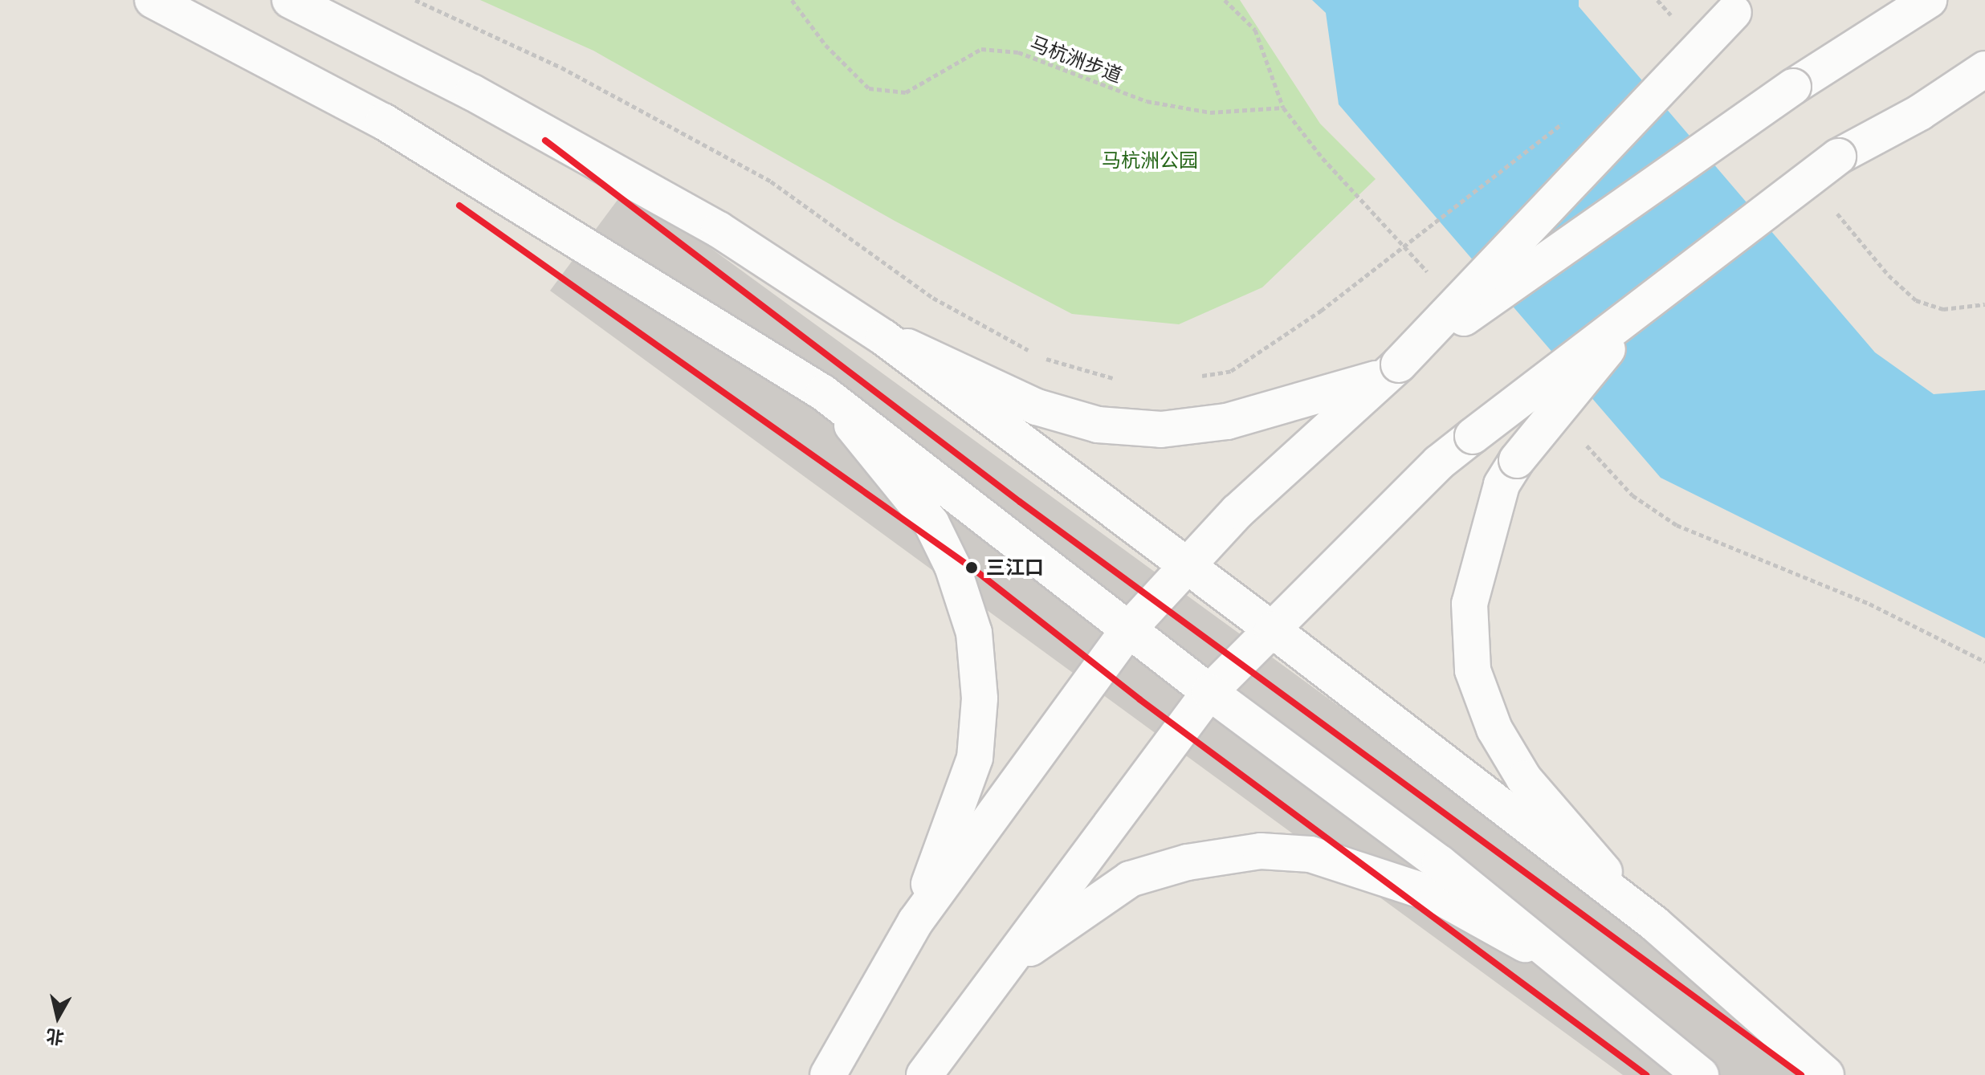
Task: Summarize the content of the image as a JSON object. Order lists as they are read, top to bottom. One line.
{"streets":{"path":["马杭洲步道"]},"parks":["马杭洲公园"],"places":["三江口"],"north":"bottom"}
